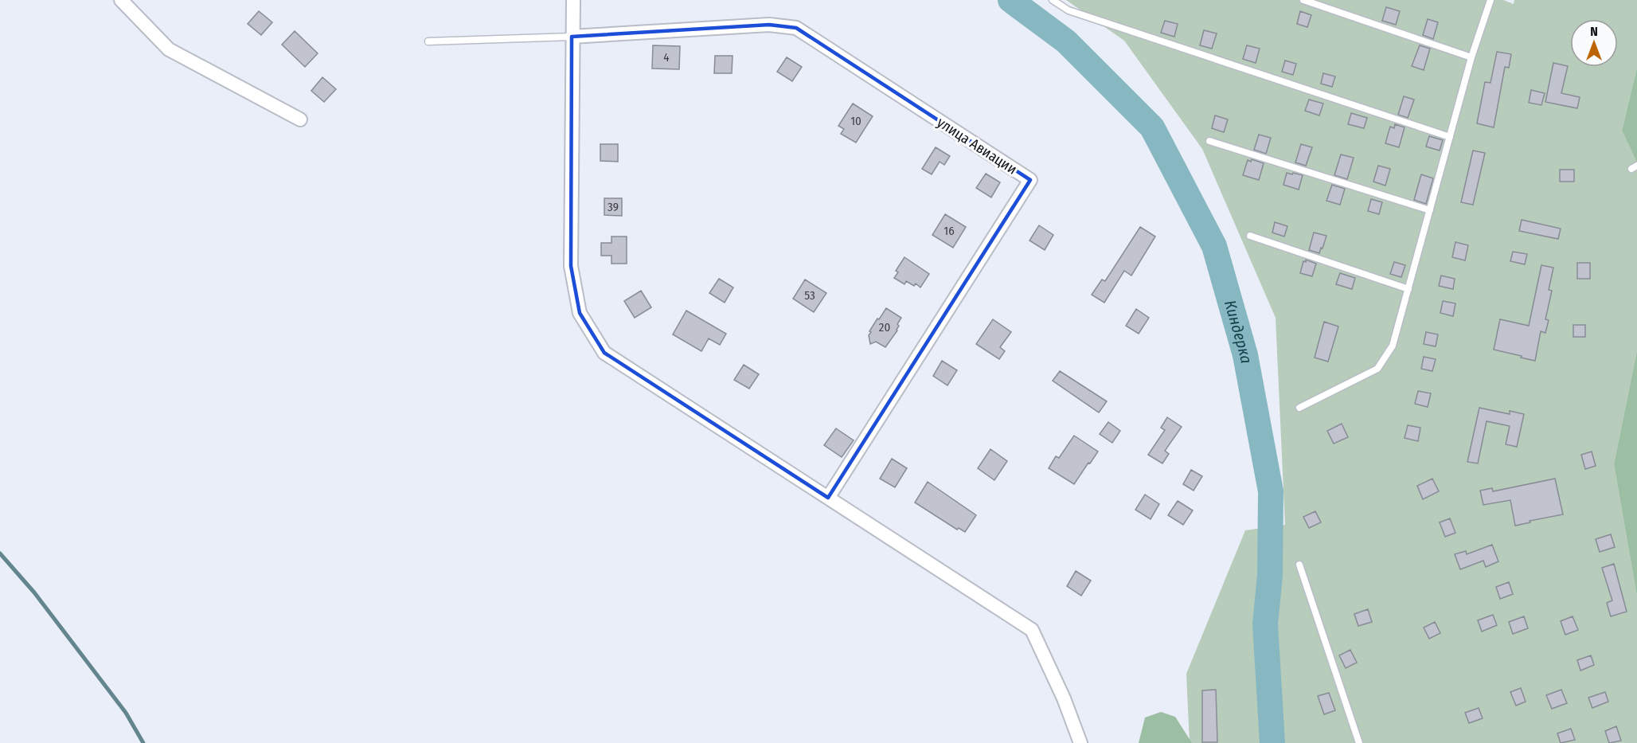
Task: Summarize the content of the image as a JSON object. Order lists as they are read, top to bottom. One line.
{"streets":{"street":["улица Авиации"]},"water":["Киндерка"],"house_numbers":["4","10","39","16","53","20"],"north":"top"}
